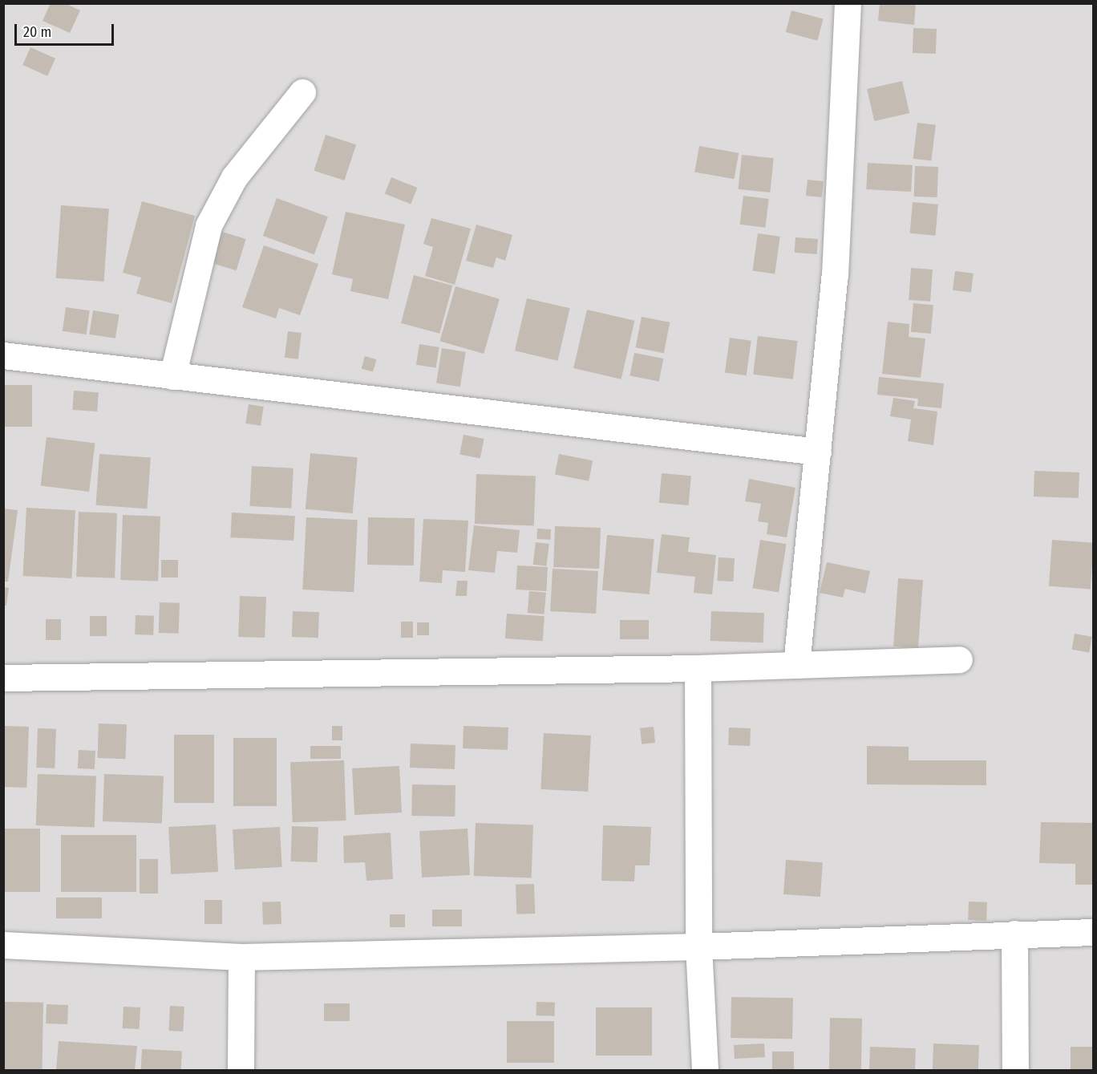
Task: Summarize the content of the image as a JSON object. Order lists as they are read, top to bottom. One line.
{"scale_bar":"20 m"}
